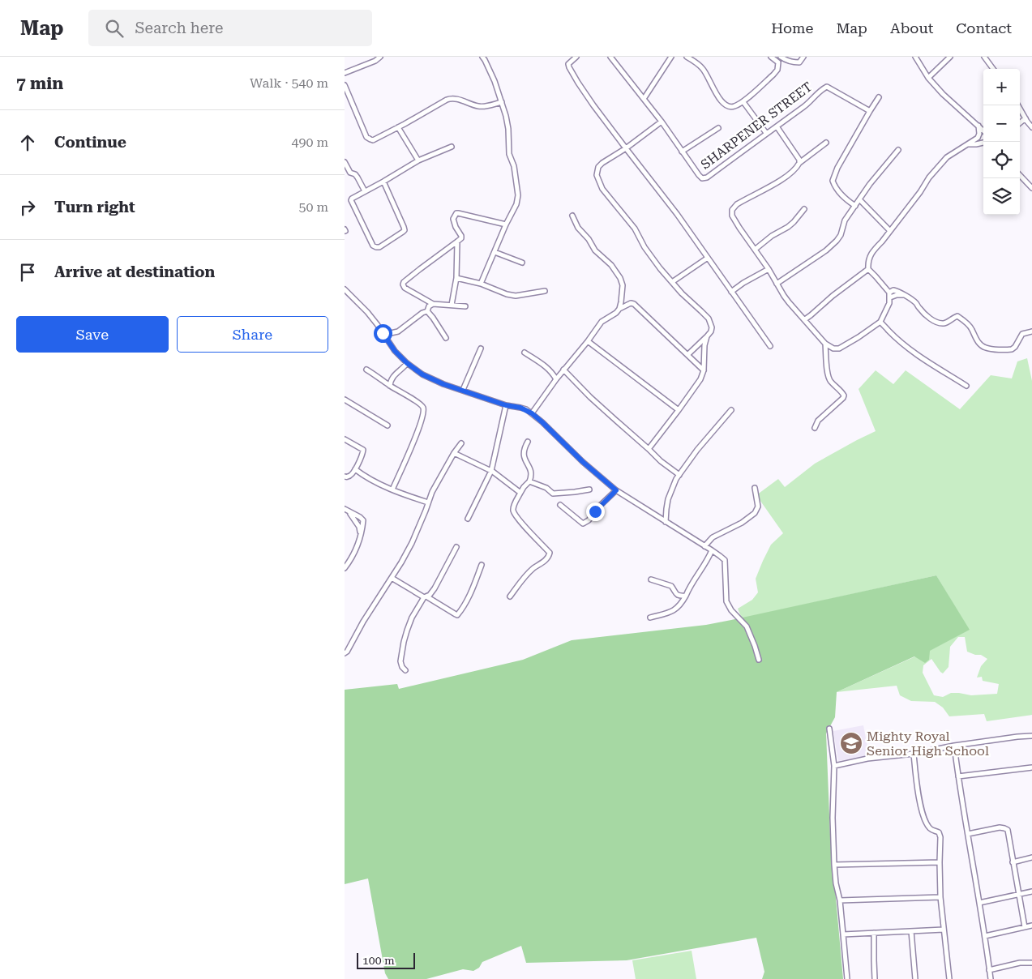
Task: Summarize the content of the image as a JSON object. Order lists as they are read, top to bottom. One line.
{"streets":{"street":["SHARPENER STREET"]},"places":{"school or university":["Mighty Royal Senior High School"]},"scale_bar":"100 m","page":{"header":"Map","search":"Search here","nav":["Home","Map","About","Contact"],"heading":["7 min","Walk · 540 m"],"map_buttons":["+","−"],"list":[["Continue","490 m"],["Turn right","50 m"],"Arrive at destination"],"buttons":["Save","Share"],"scale":"100 m"}}
